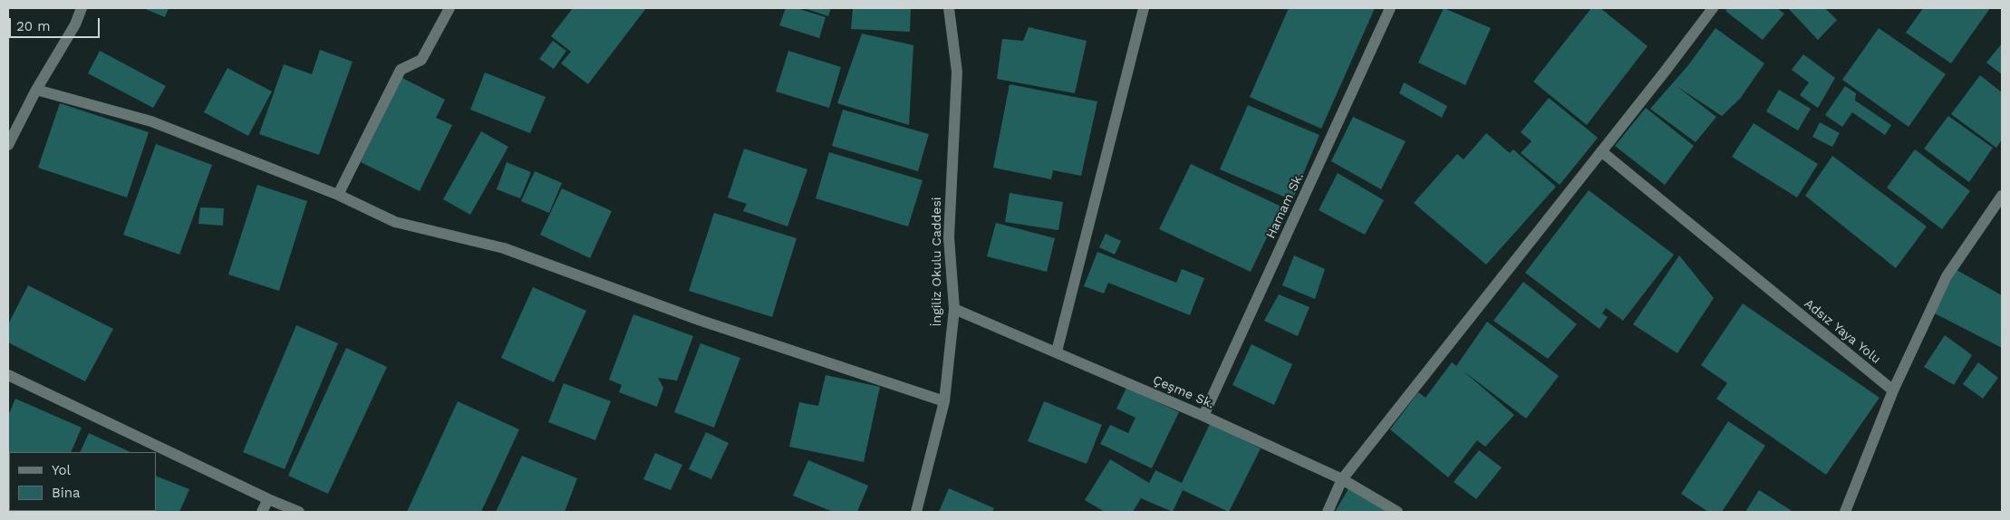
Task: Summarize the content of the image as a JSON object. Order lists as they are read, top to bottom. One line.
{"streets":{"street":["Hamam Sk.","İngiliz Okulu Caddesi","Adsız Yaya Yolu","Çeşme Sk."]},"crossings":[["Hamam Sk.","Çeşme Sk."],["İngiliz Okulu Caddesi","Çeşme Sk."]],"legend":["Yol","Bina"],"scale_bar":"20 m"}
